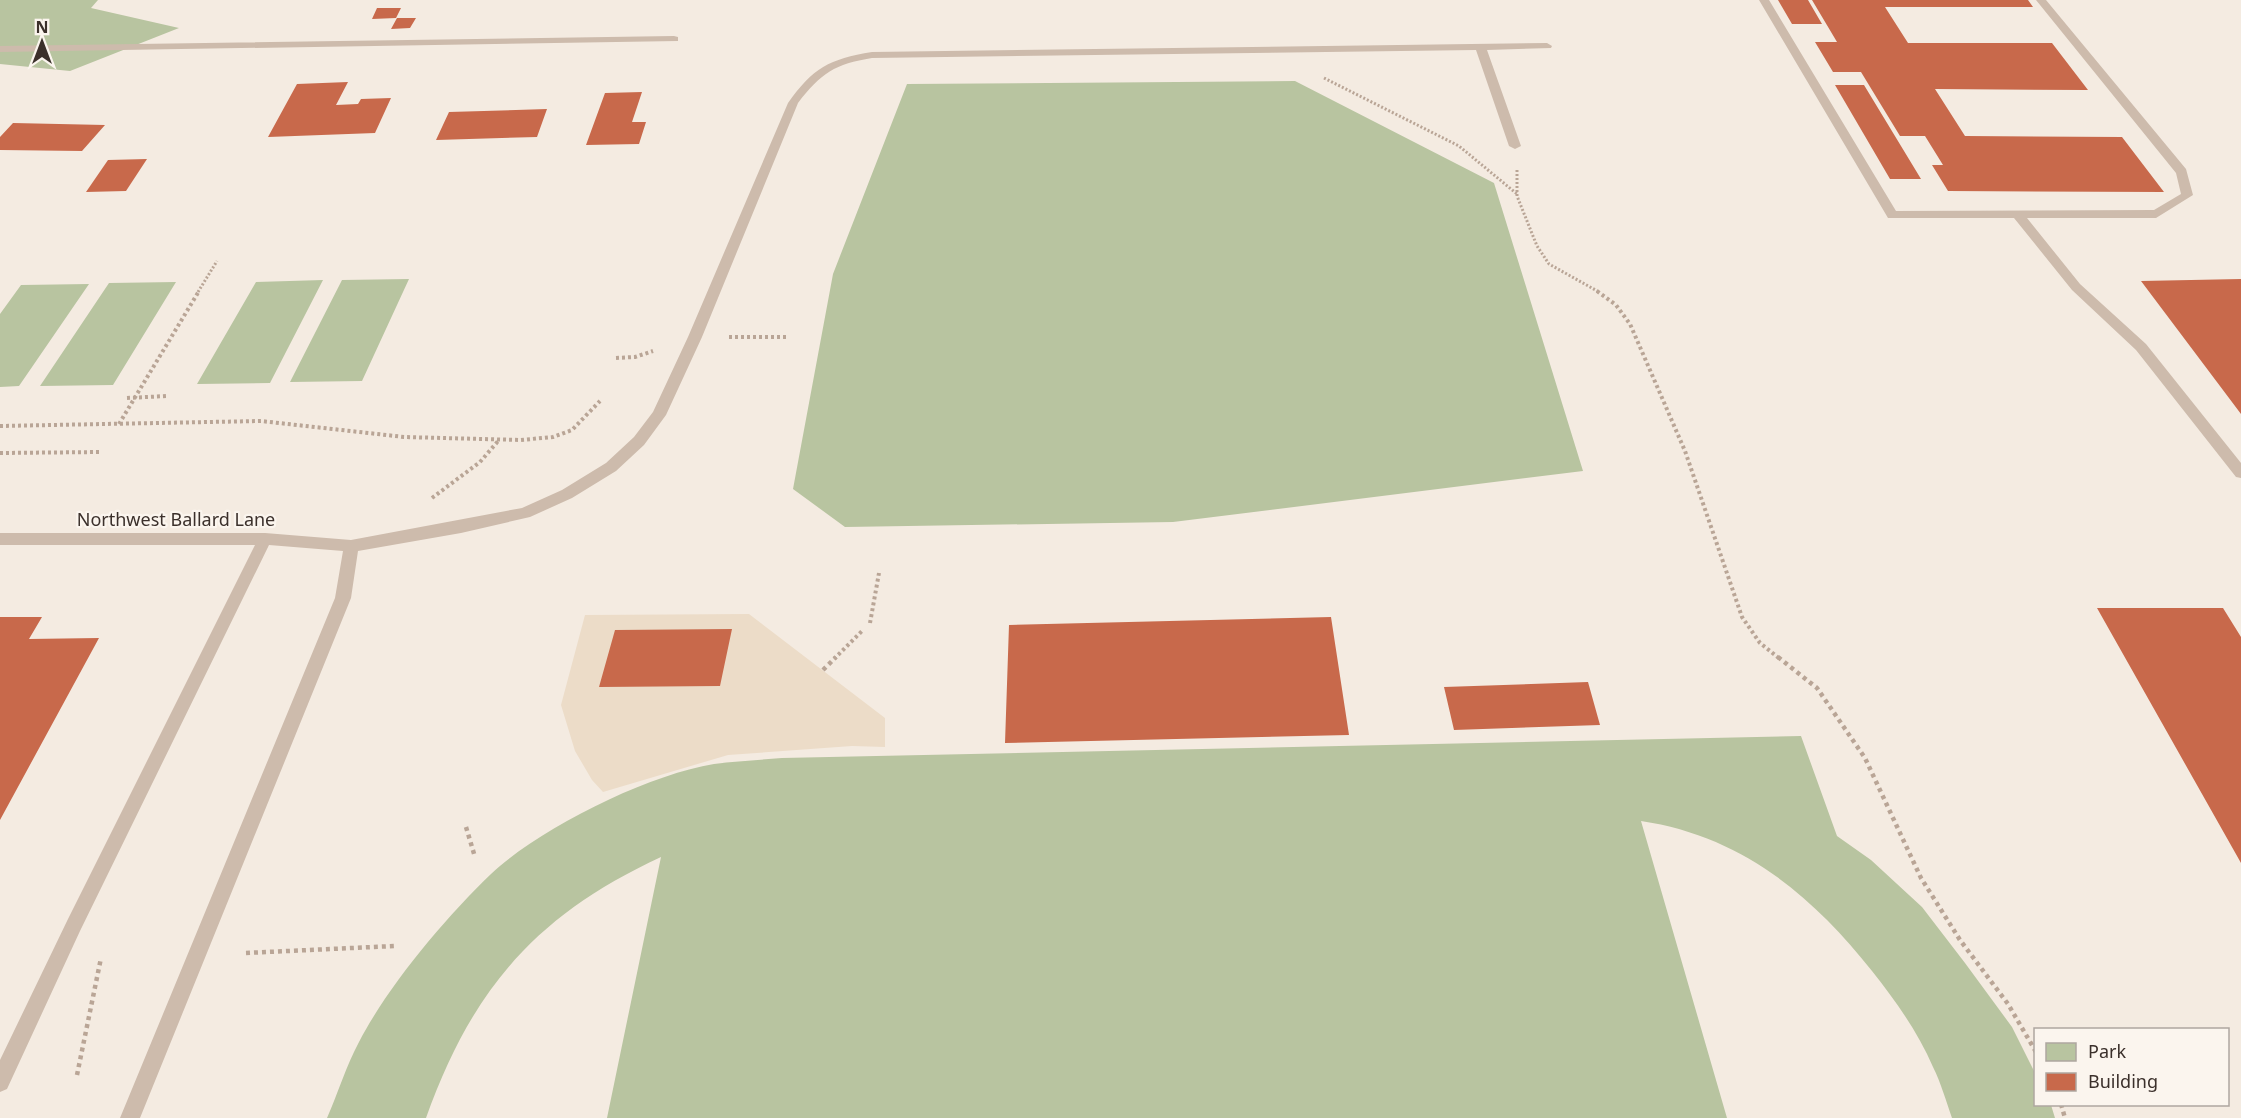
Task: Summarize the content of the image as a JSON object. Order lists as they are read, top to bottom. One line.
{"streets":{"lane":["Northwest Ballard Lane"]},"legend":["Park","Building"],"north":"top"}
